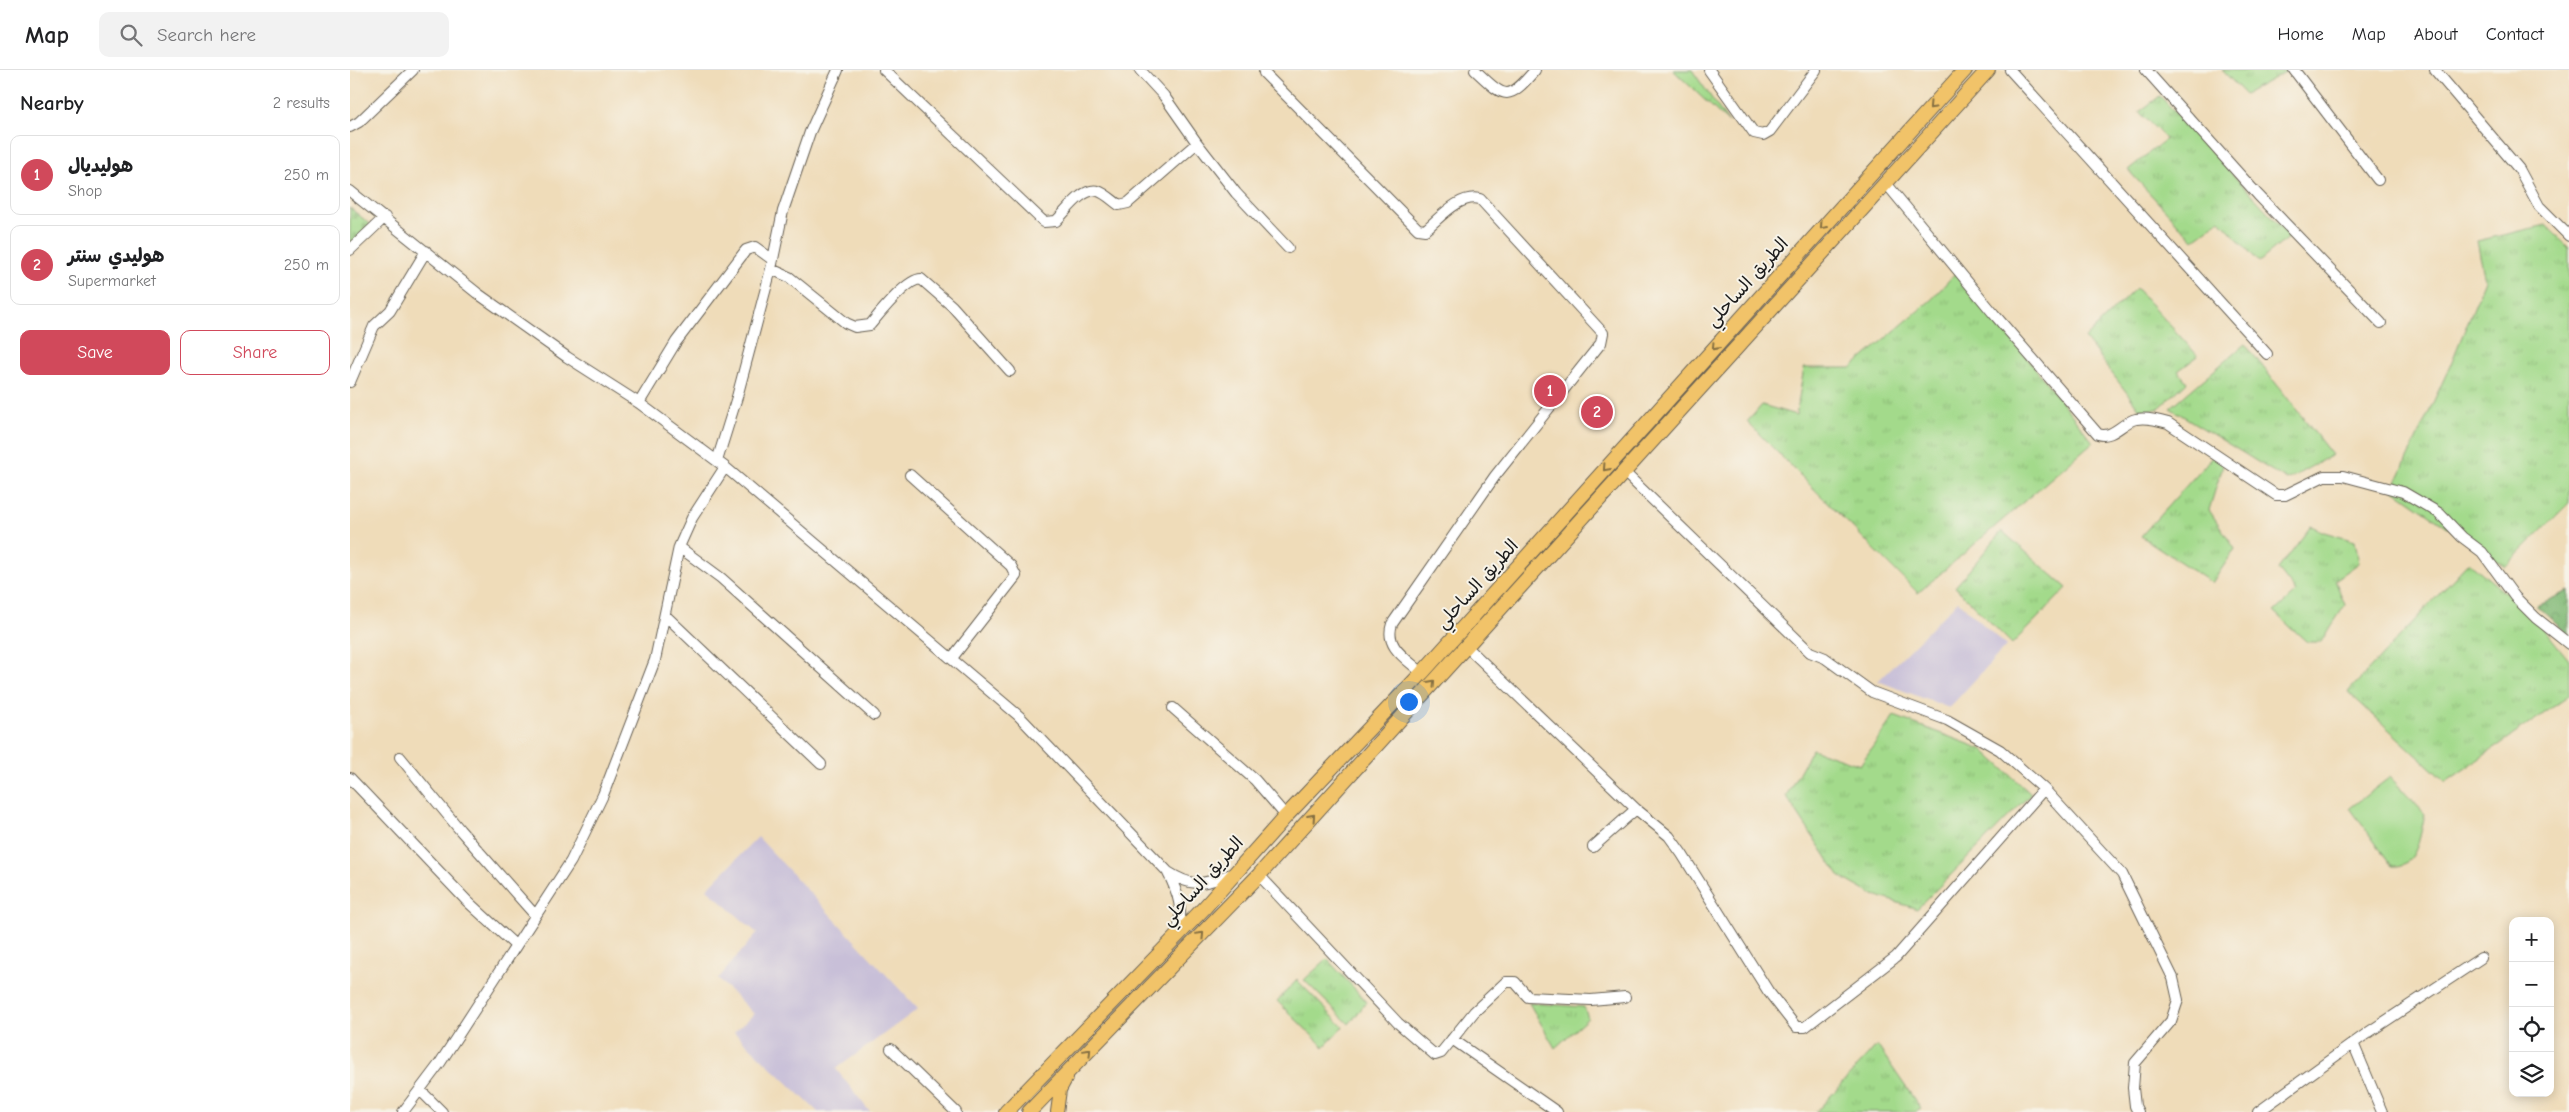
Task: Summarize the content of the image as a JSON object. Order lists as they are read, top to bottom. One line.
{"streets":{"highway":["الطريق الساحلي"]},"page":{"header":"Map","search":"Search here","nav":["Home","Map","About","Contact"],"heading":["Nearby","2 results"],"list":[{"mark":"1","name":"هوليديال","note":"Shop","value":"250 m"},{"mark":"2","name":"هوليدي سنتر","note":"Supermarket","value":"250 m"}],"buttons":["Save","Share"],"pins":["1","2"],"map_buttons":["+","−"]}}
